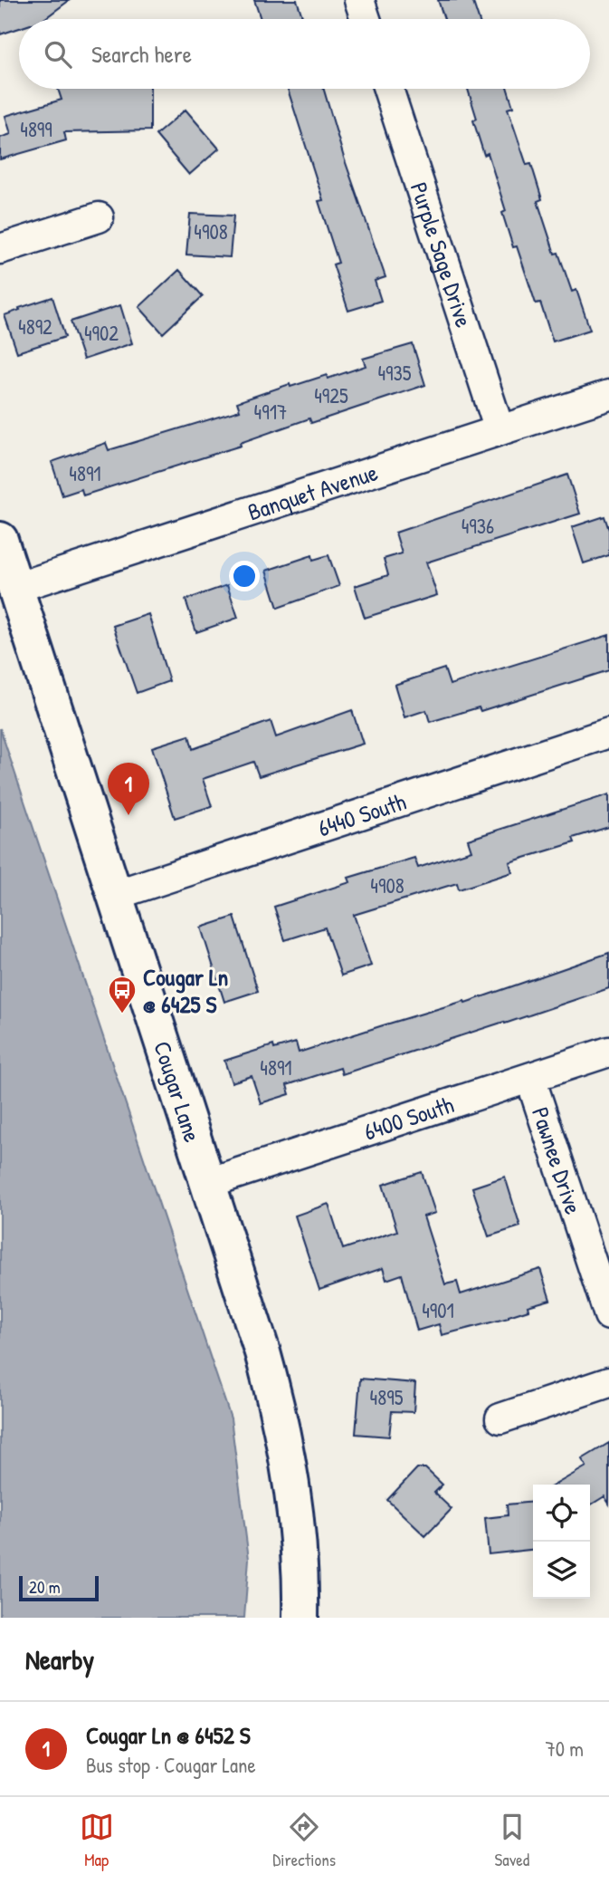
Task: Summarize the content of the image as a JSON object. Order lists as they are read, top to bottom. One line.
{"streets":{"main road":["Cougar Lane"],"street":["Purple Sage Drive","Banquet Avenue","6440 South","6400 South","Pawnee Drive"]},"crossings":[["Purple Sage Drive","Banquet Avenue"],["Banquet Avenue","Cougar Lane"],["6440 South","Cougar Lane"],["Cougar Lane","6400 South"],["6400 South","Pawnee Drive"]],"places":{"bus stop":["Cougar Ln @ 6425 S"]},"house_numbers":["4899","4908","4892","4902","4935","4925","4917","4891","4936","4908","4891","4901","4895"],"scale_bar":"20 m","page":{"search":"Search here","pins":"1","scale":"20 m","heading":"Nearby","list":[{"mark":"1","name":"Cougar Ln @ 6452 S","note":"Bus stop · Cougar Lane","value":"70 m"}],"nav":["Map","Directions","Saved"]}}
